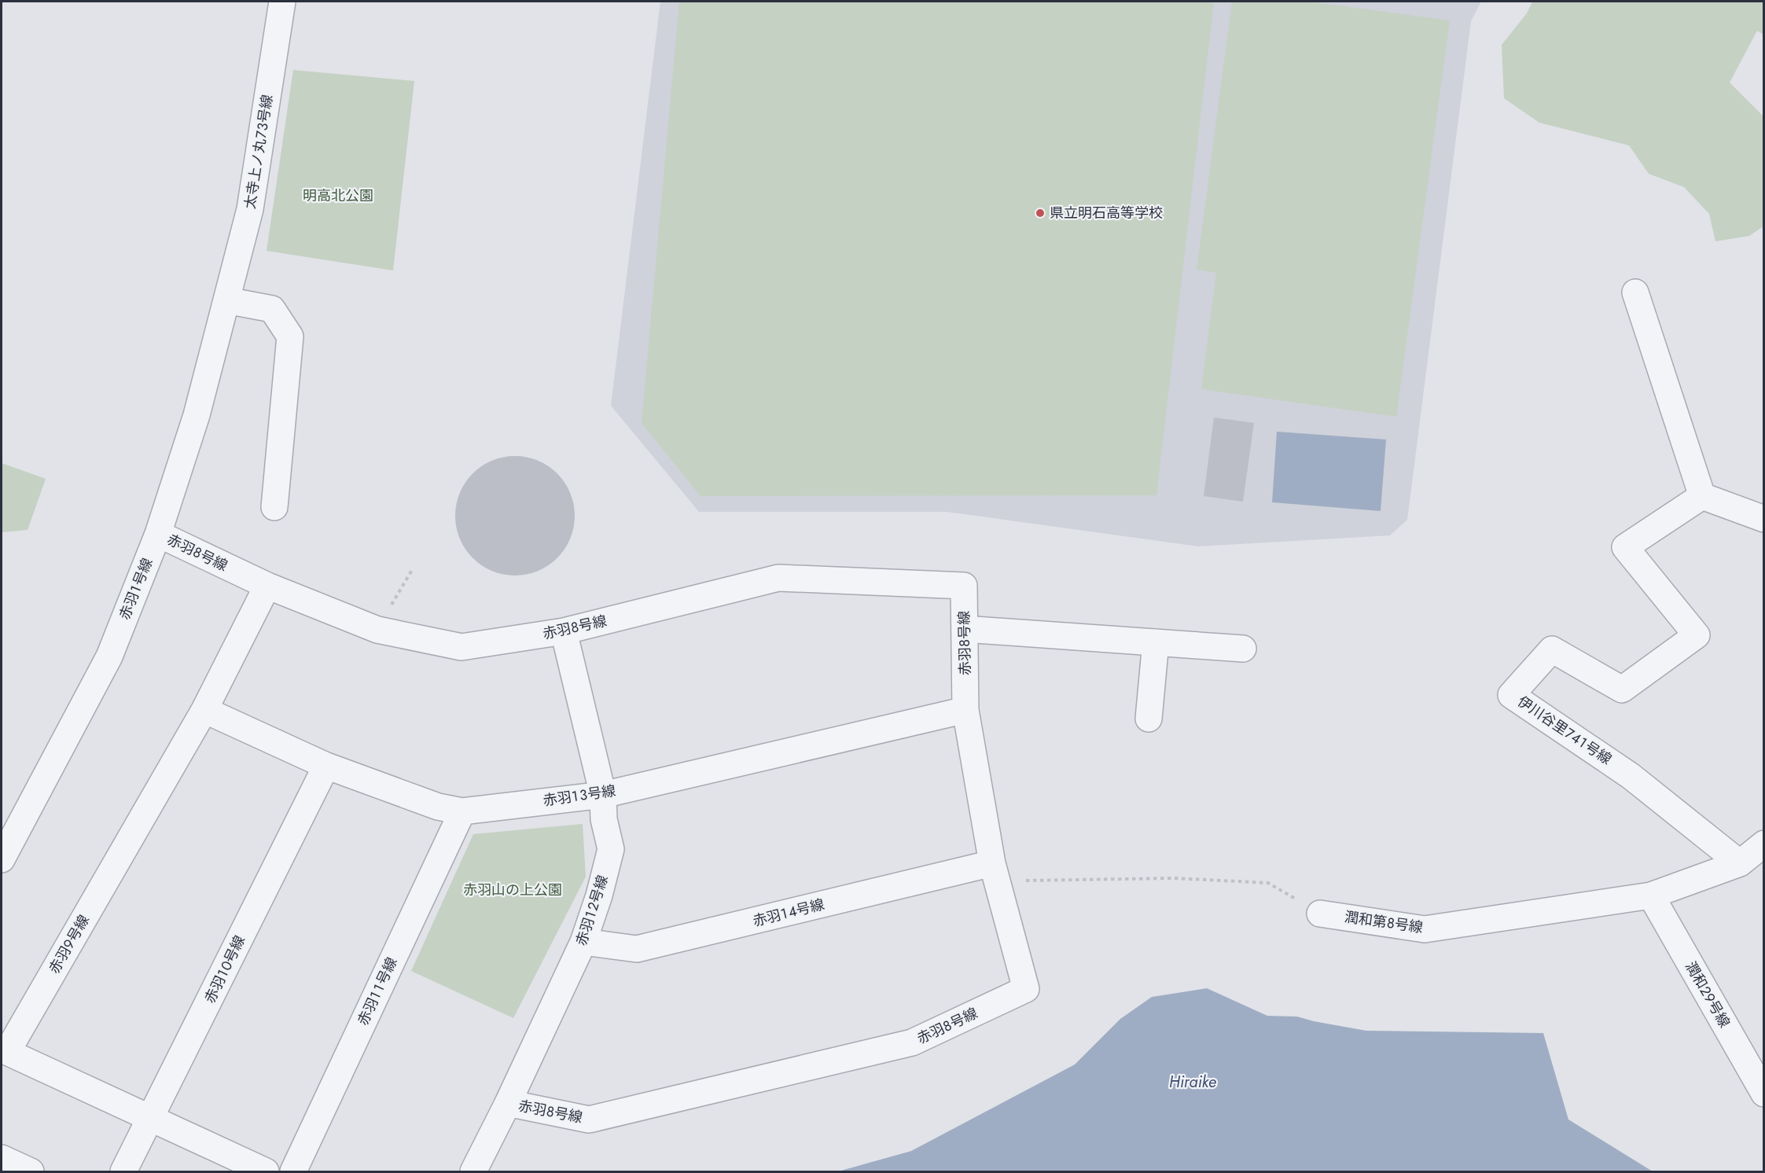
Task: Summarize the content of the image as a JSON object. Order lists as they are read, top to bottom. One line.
{"streets":{"street":["太寺上ノ丸７３号線","赤羽８号線","赤羽１号線","伊川谷里７４１号線","赤羽１３号線","赤羽１２号線","赤羽１４号線","潤和第８号線","赤羽９号線","赤羽１０号線","赤羽１１号線","潤和２９号線"]},"crossings":[["太寺上ノ丸７３号線","赤羽１号線"],["赤羽８号線","赤羽１号線"],["赤羽８号線","赤羽１３号線"],["赤羽８号線","赤羽１２号線"],["赤羽８号線","赤羽１４号線"],["赤羽８号線","赤羽９号線"],["伊川谷里７４１号線","潤和第８号線"],["赤羽１３号線","赤羽１２号線"],["赤羽１３号線","赤羽９号線"],["赤羽１３号線","赤羽１０号線"],["赤羽１３号線","赤羽１１号線"],["赤羽１２号線","赤羽１４号線"],["潤和第８号線","潤和２９号線"],["赤羽９号線","赤羽１０号線"]],"water":["Hiraike"],"parks":["明高北公園","赤羽山の上公園"],"places":["県立明石高等学校"]}
